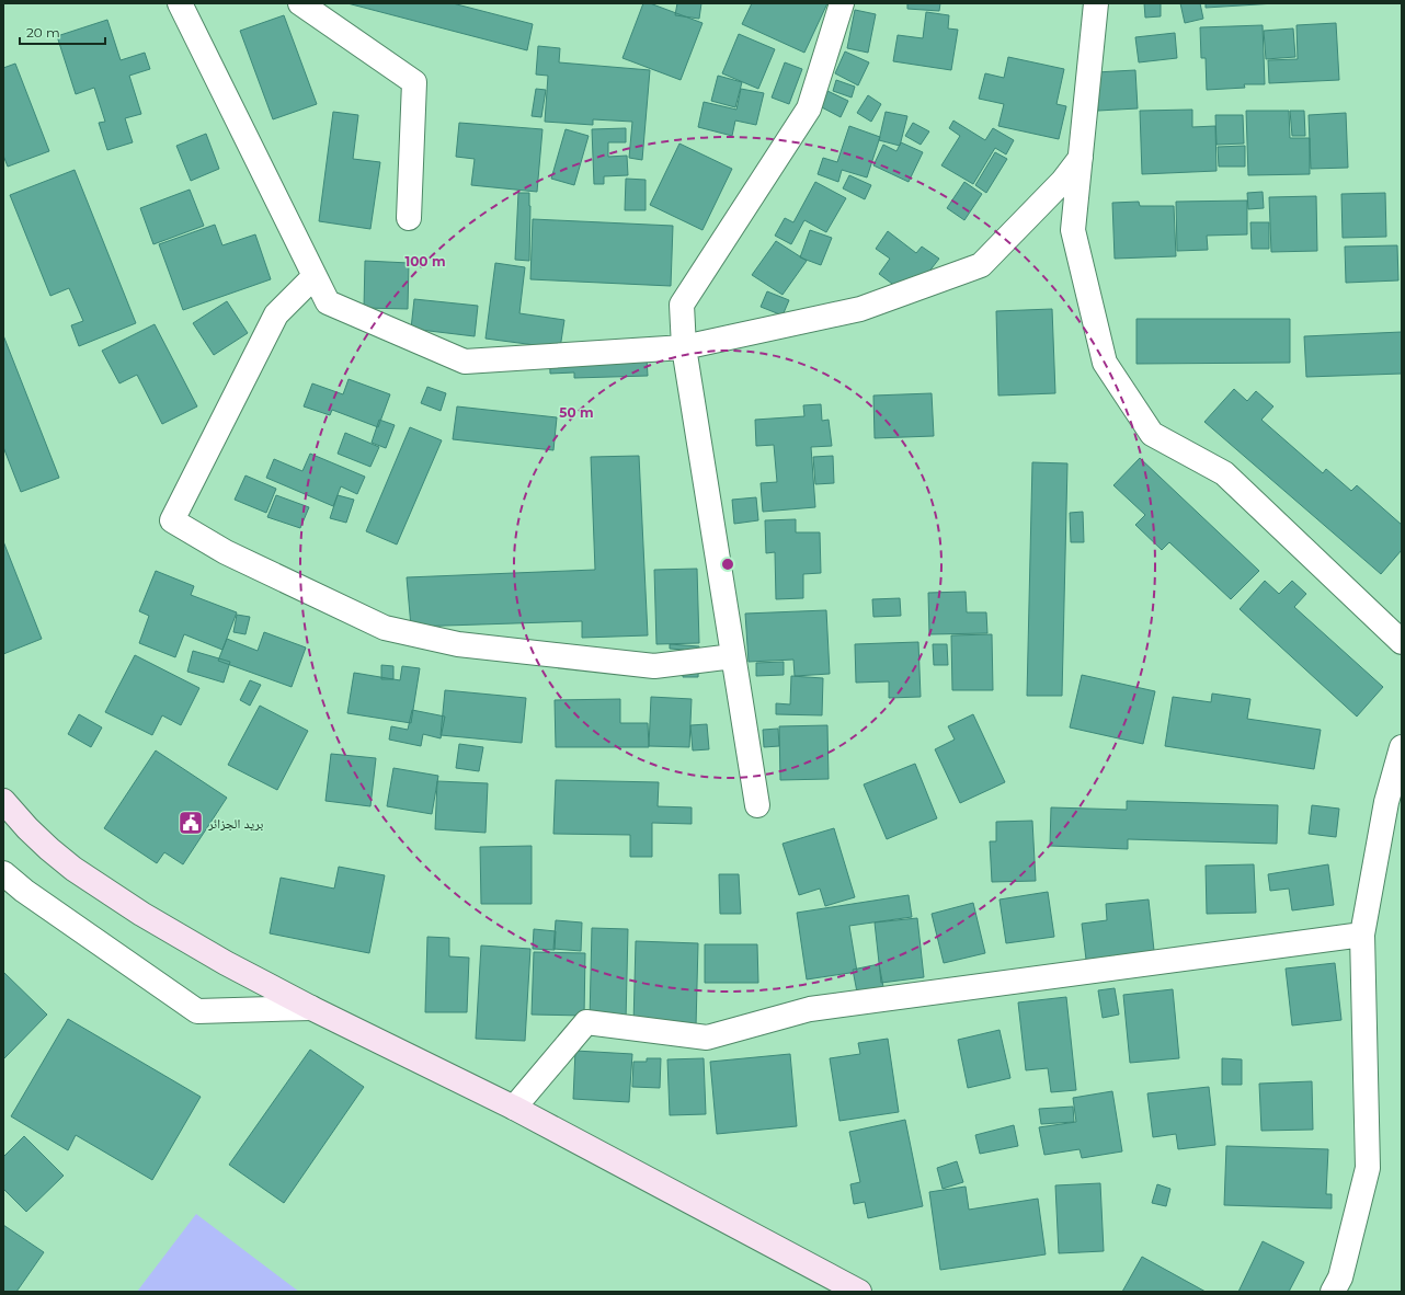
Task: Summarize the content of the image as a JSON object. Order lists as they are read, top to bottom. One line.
{"places":{"public building":["بريد الجزائر"]},"scale_bar":"20 m","rings":["100 m","50 m"]}
